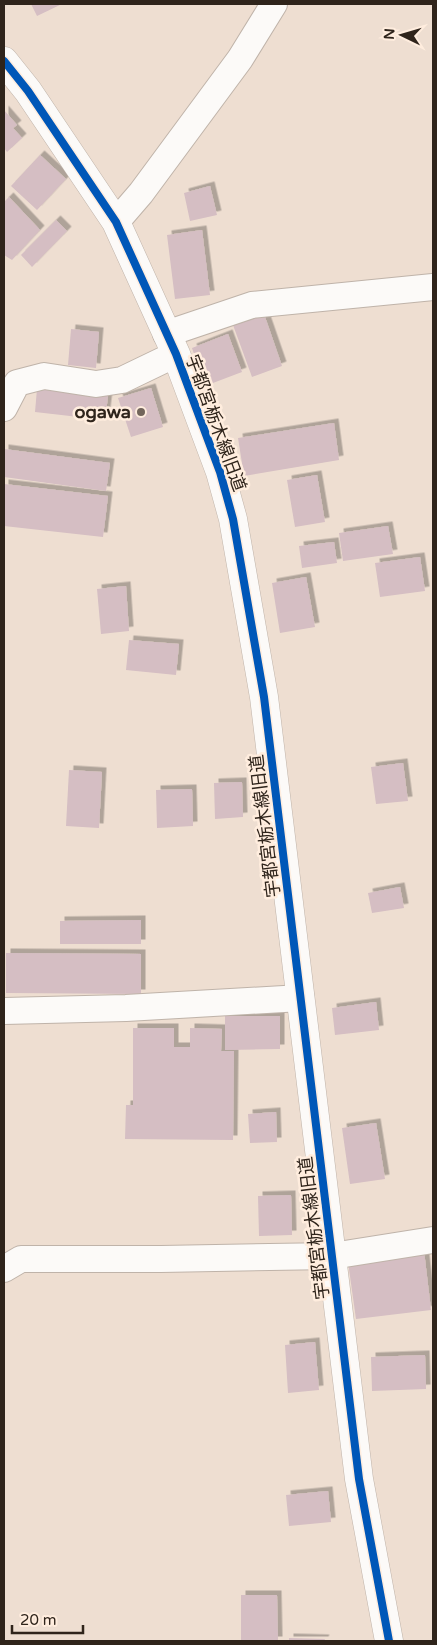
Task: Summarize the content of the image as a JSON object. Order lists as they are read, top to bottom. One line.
{"streets":{"street":["宇都宮栃木線旧道"]},"places":["ogawa"],"scale_bar":"20 m","north":"left"}
